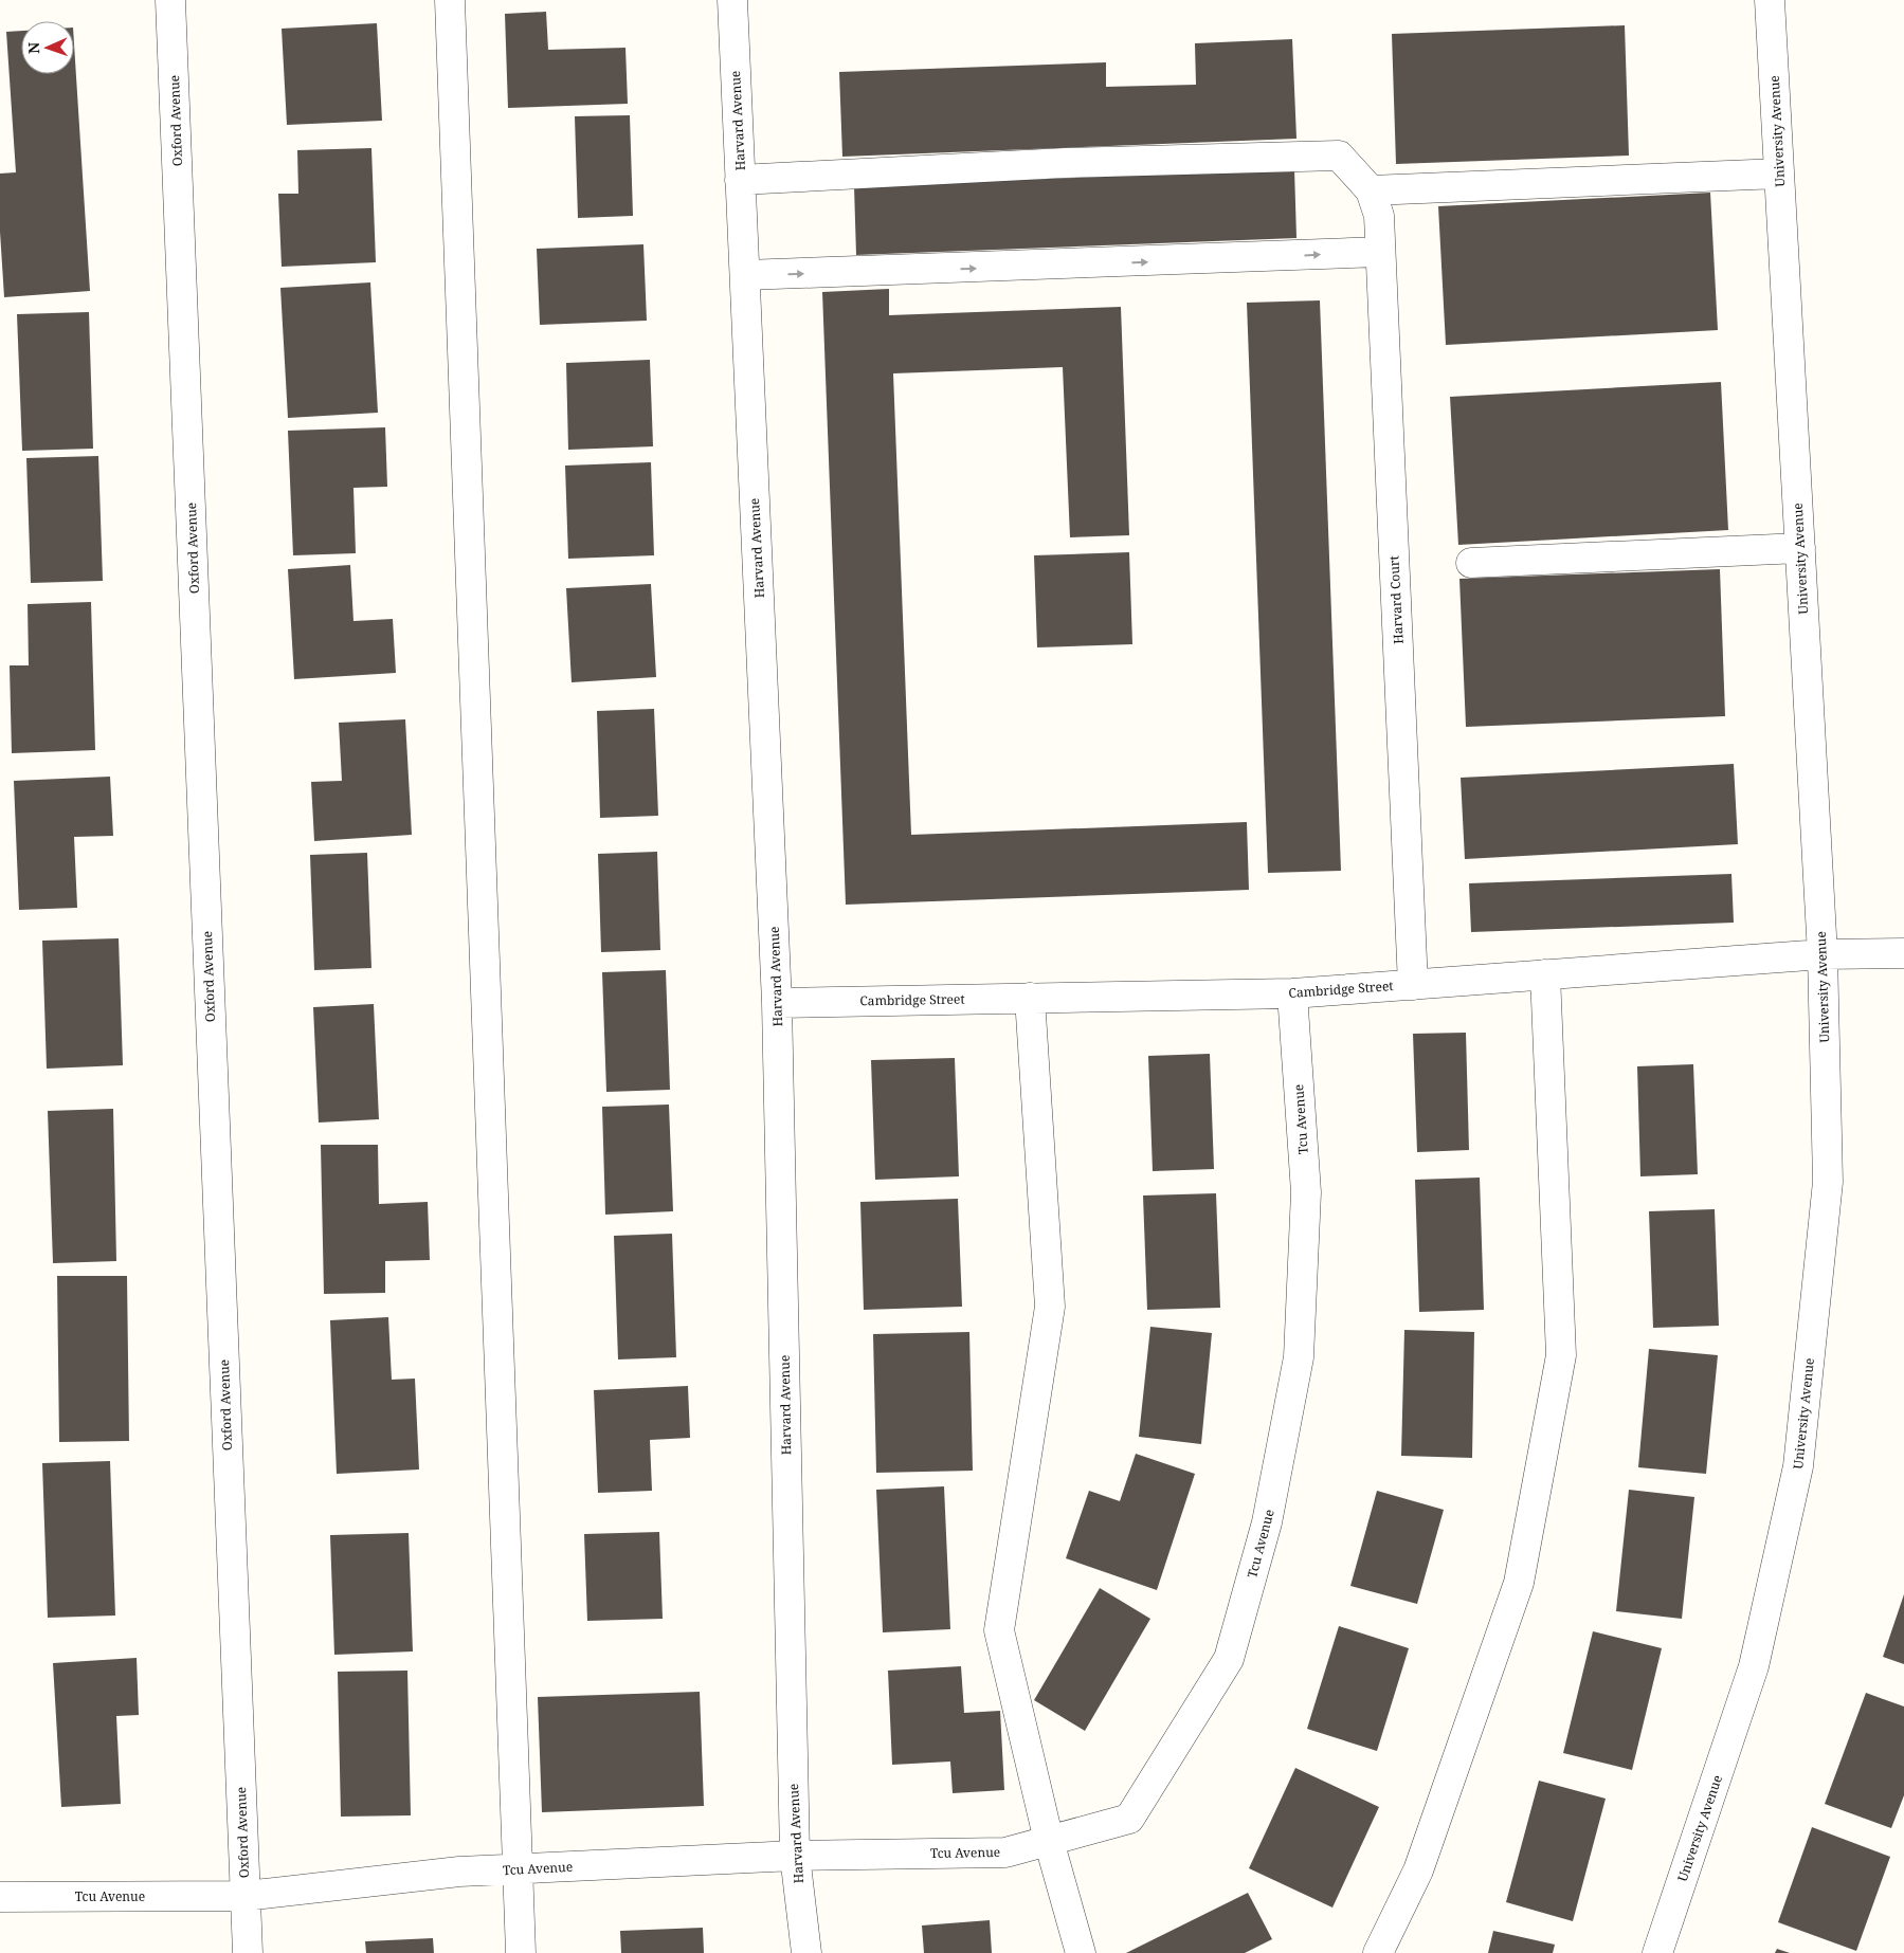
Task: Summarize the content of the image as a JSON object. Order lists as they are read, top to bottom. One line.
{"streets":{"street":["Oxford Avenue","Harvard Avenue","University Avenue","Harvard Court","Cambridge Street","Tcu Avenue"]},"crossings":[["Oxford Avenue","Tcu Avenue"],["Harvard Avenue","Cambridge Street"],["Harvard Avenue","Tcu Avenue"],["University Avenue","Cambridge Street"],["Harvard Court","Cambridge Street"],["Cambridge Street","Tcu Avenue"]],"north":"left"}
